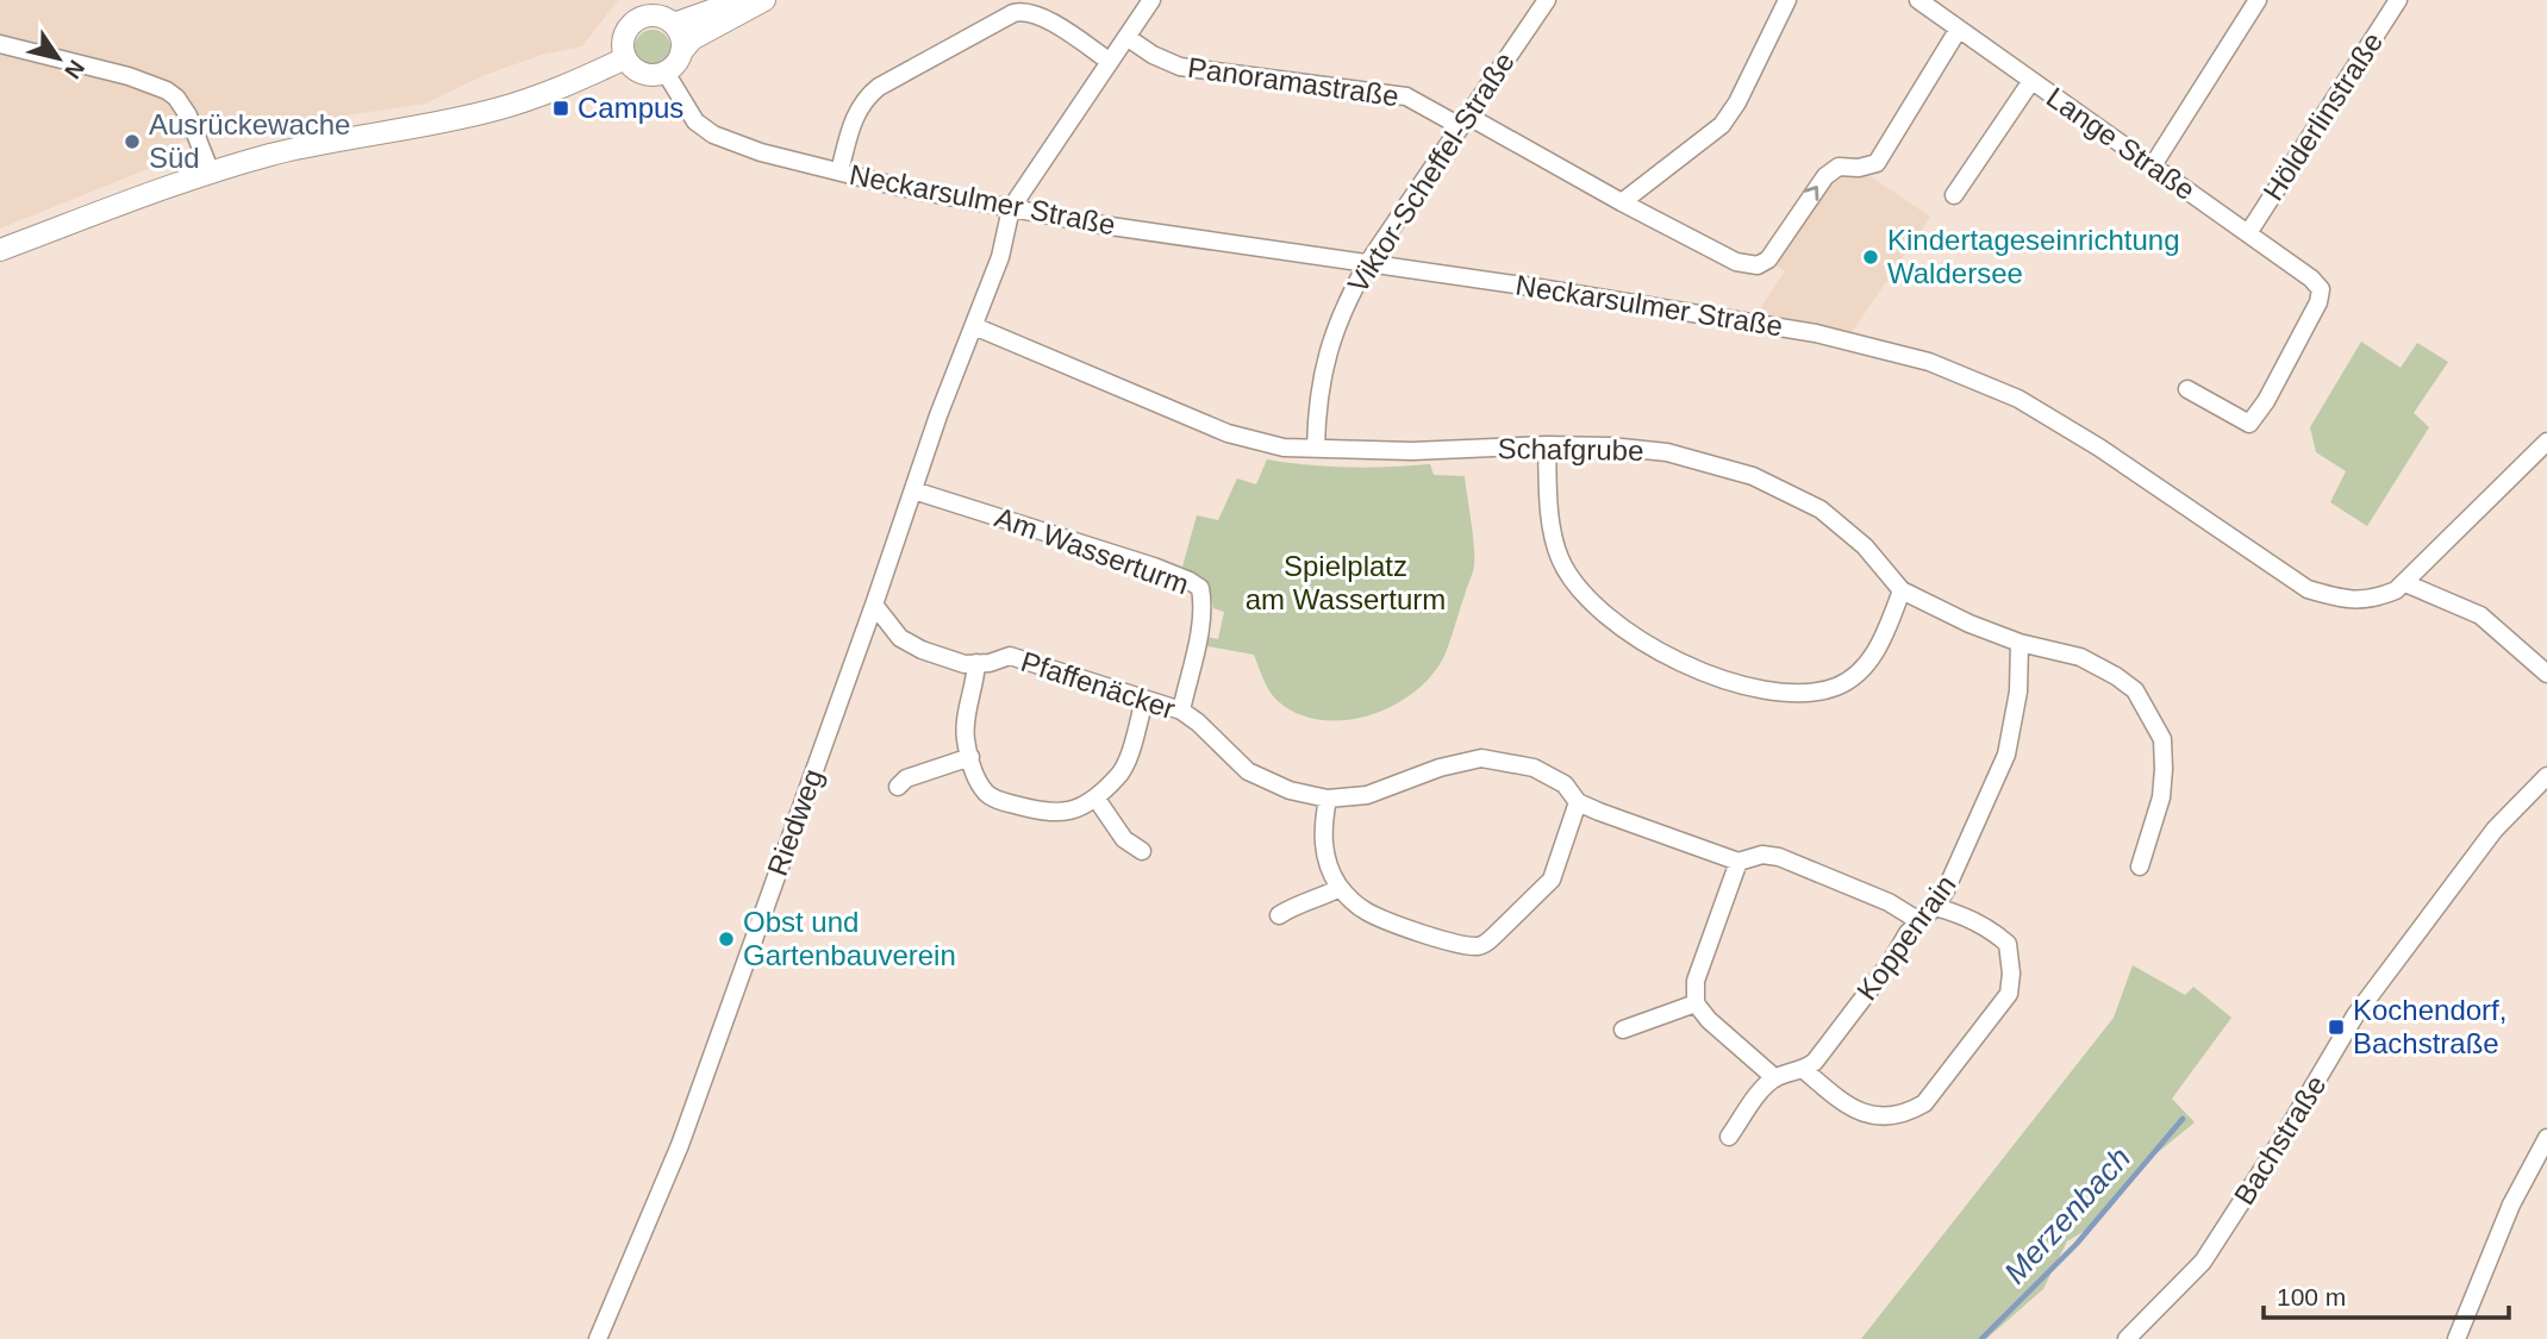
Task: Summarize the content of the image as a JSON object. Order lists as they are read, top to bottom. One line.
{"streets":{"street":["Panoramastraße","Hölderlinstraße","Lange Straße","Viktor-Scheffel-Straße","Neckarsulmer Straße","Schafgrube","Am Wasserturm","Pfaffenäcker","Riedweg","Koppenrain","Bachstraße"]},"crossings":[["Panoramastraße","Lange Straße"],["Panoramastraße","Viktor-Scheffel-Straße"],["Hölderlinstraße","Lange Straße"],["Viktor-Scheffel-Straße","Neckarsulmer Straße"],["Viktor-Scheffel-Straße","Schafgrube"],["Neckarsulmer Straße","Riedweg"],["Schafgrube","Riedweg"],["Schafgrube","Koppenrain"],["Am Wasserturm","Pfaffenäcker"],["Am Wasserturm","Riedweg"],["Pfaffenäcker","Riedweg"],["Pfaffenäcker","Koppenrain"]],"water":["Merzenbach"],"parks":["Spielplatz am Wasserturm"],"places":{"transit":["Campus","Kochendorf, Bachstraße"],"other":["Ausrückewache Süd","Kindertageseinrichtung Waldersee","Obst und Gartenbauverein"]},"scale_bar":"100 m","north":"bottom right"}
